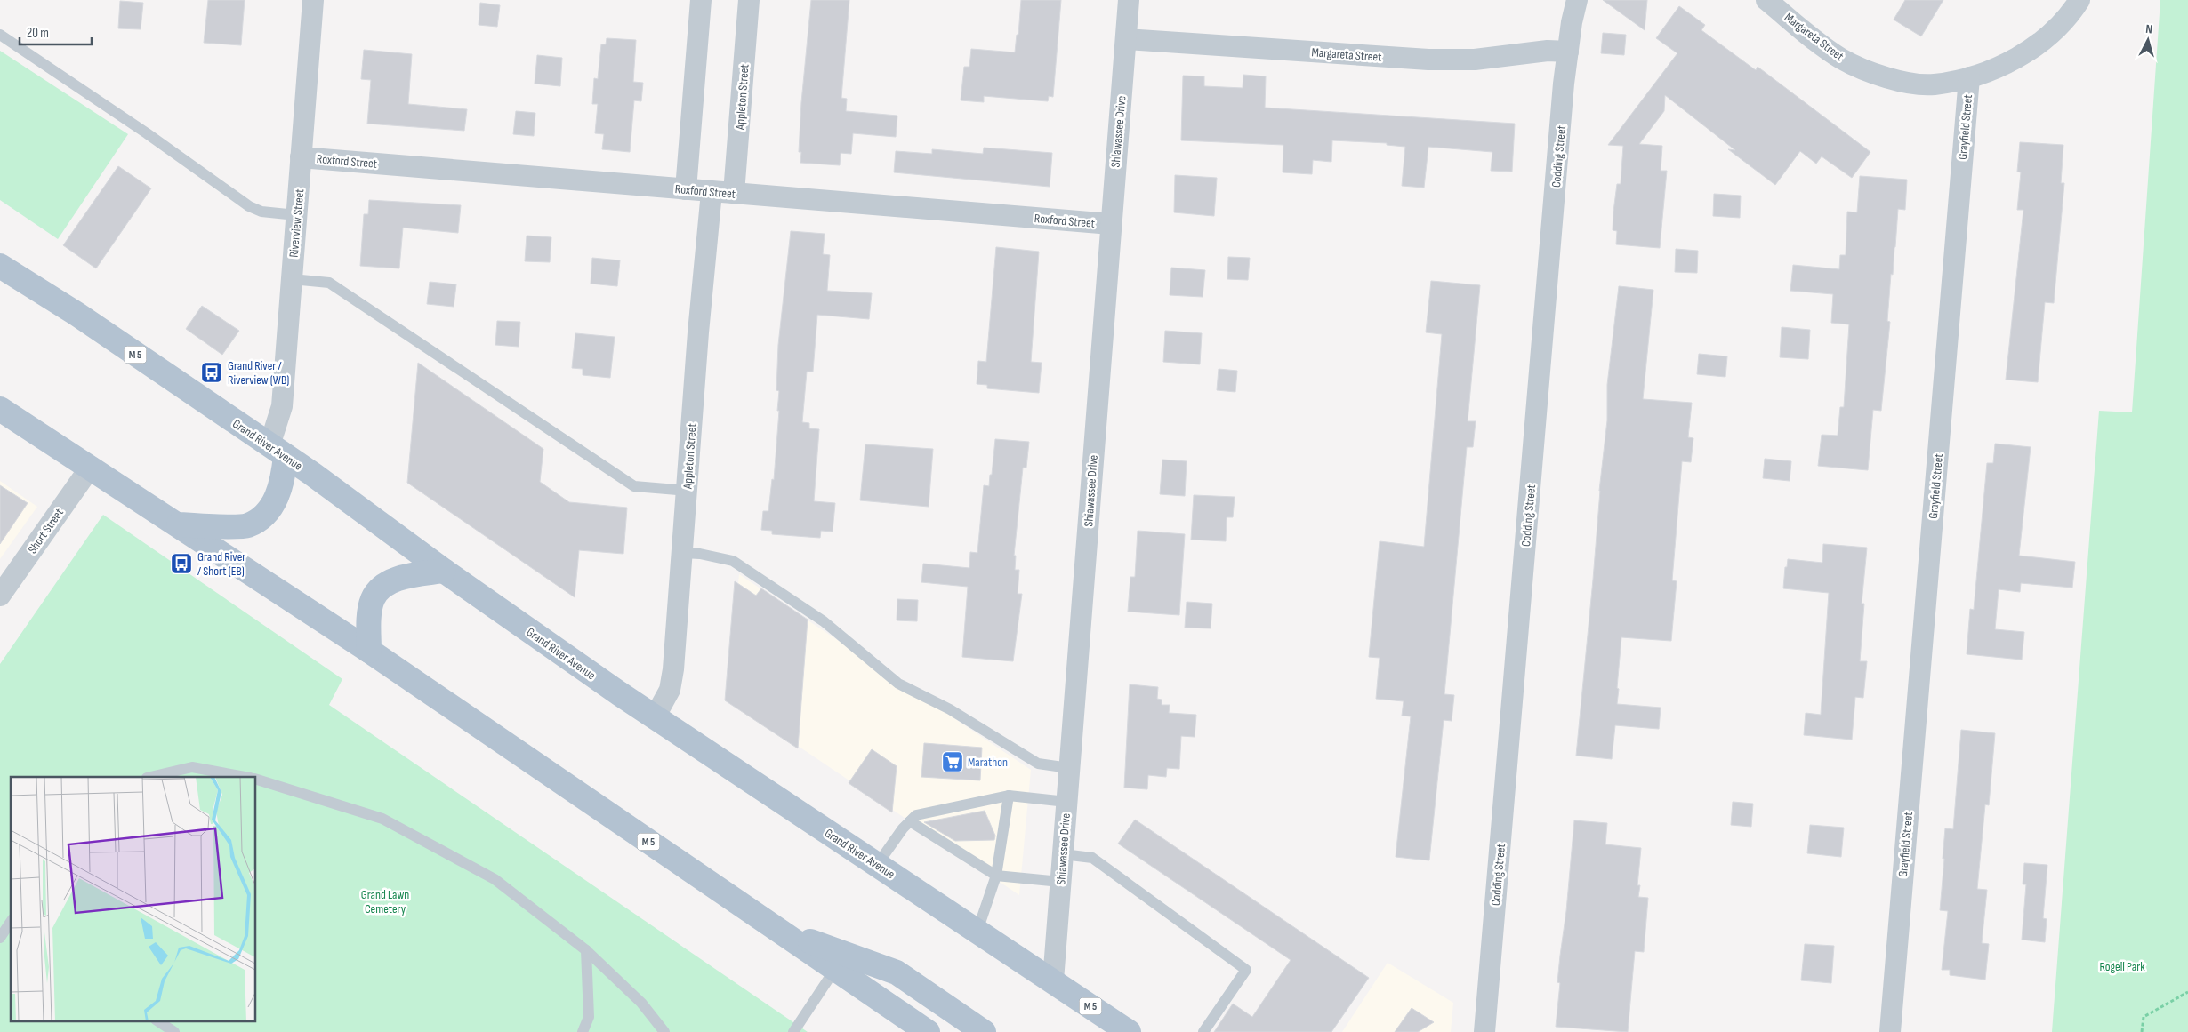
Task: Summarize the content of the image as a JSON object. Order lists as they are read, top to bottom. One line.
{"streets":{"main road":["M 5","Grand River Avenue"],"street":["Margareta Street","Appleton Street","Grayfield Street","Shiawassee Drive","Codding Street","Roxford Street","Riverview Street","Short Street"]},"crossings":[["Margareta Street","Grayfield Street"],["Margareta Street","Shiawassee Drive"],["Margareta Street","Codding Street"],["Appleton Street","Roxford Street"],["Appleton Street","Grand River Avenue"],["Shiawassee Drive","Roxford Street"],["Shiawassee Drive","Grand River Avenue"],["Roxford Street","Riverview Street"],["Riverview Street","Grand River Avenue"],["M 5","Short Street"]],"parks":["Grand Lawn Cemetery","Rogell Park"],"places":{"bus stop":["Grand River / Riverview (WB)","Grand River / Short (EB)"],"supermarket":["Marathon"]},"scale_bar":"20 m","north":"top"}
